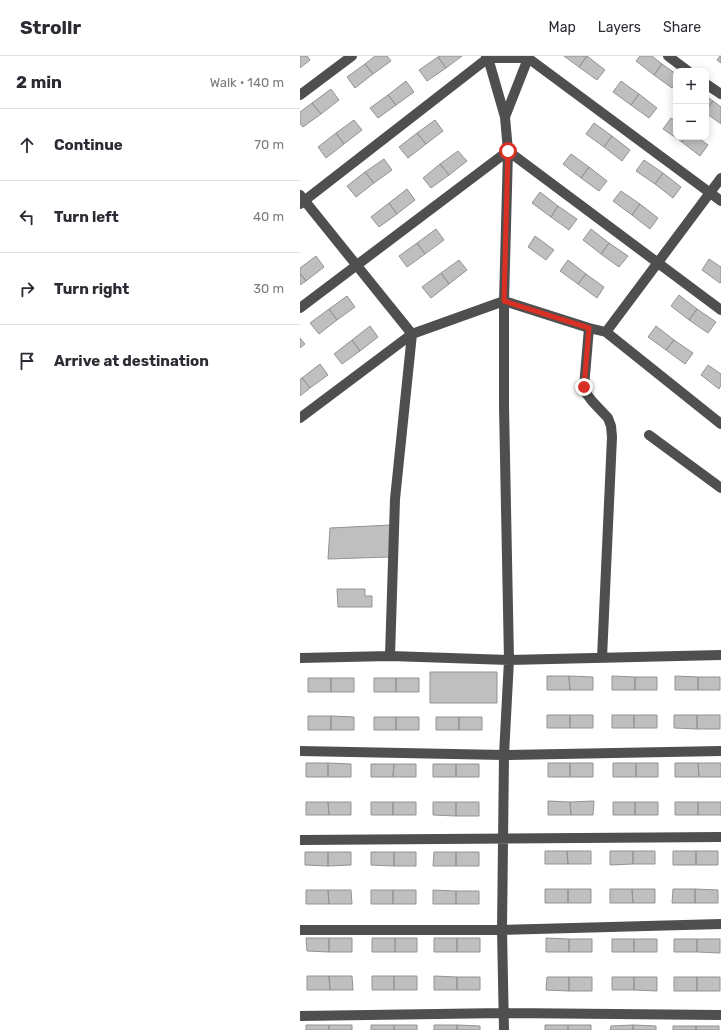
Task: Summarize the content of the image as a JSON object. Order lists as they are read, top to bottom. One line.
{"page":{"header":"Strollr","nav":["Map","Layers","Share"],"heading":["2 min","Walk · 140 m"],"map_buttons":["+","−"],"list":[["Continue","70 m"],["Turn left","40 m"],["Turn right","30 m"],"Arrive at destination"]}}
